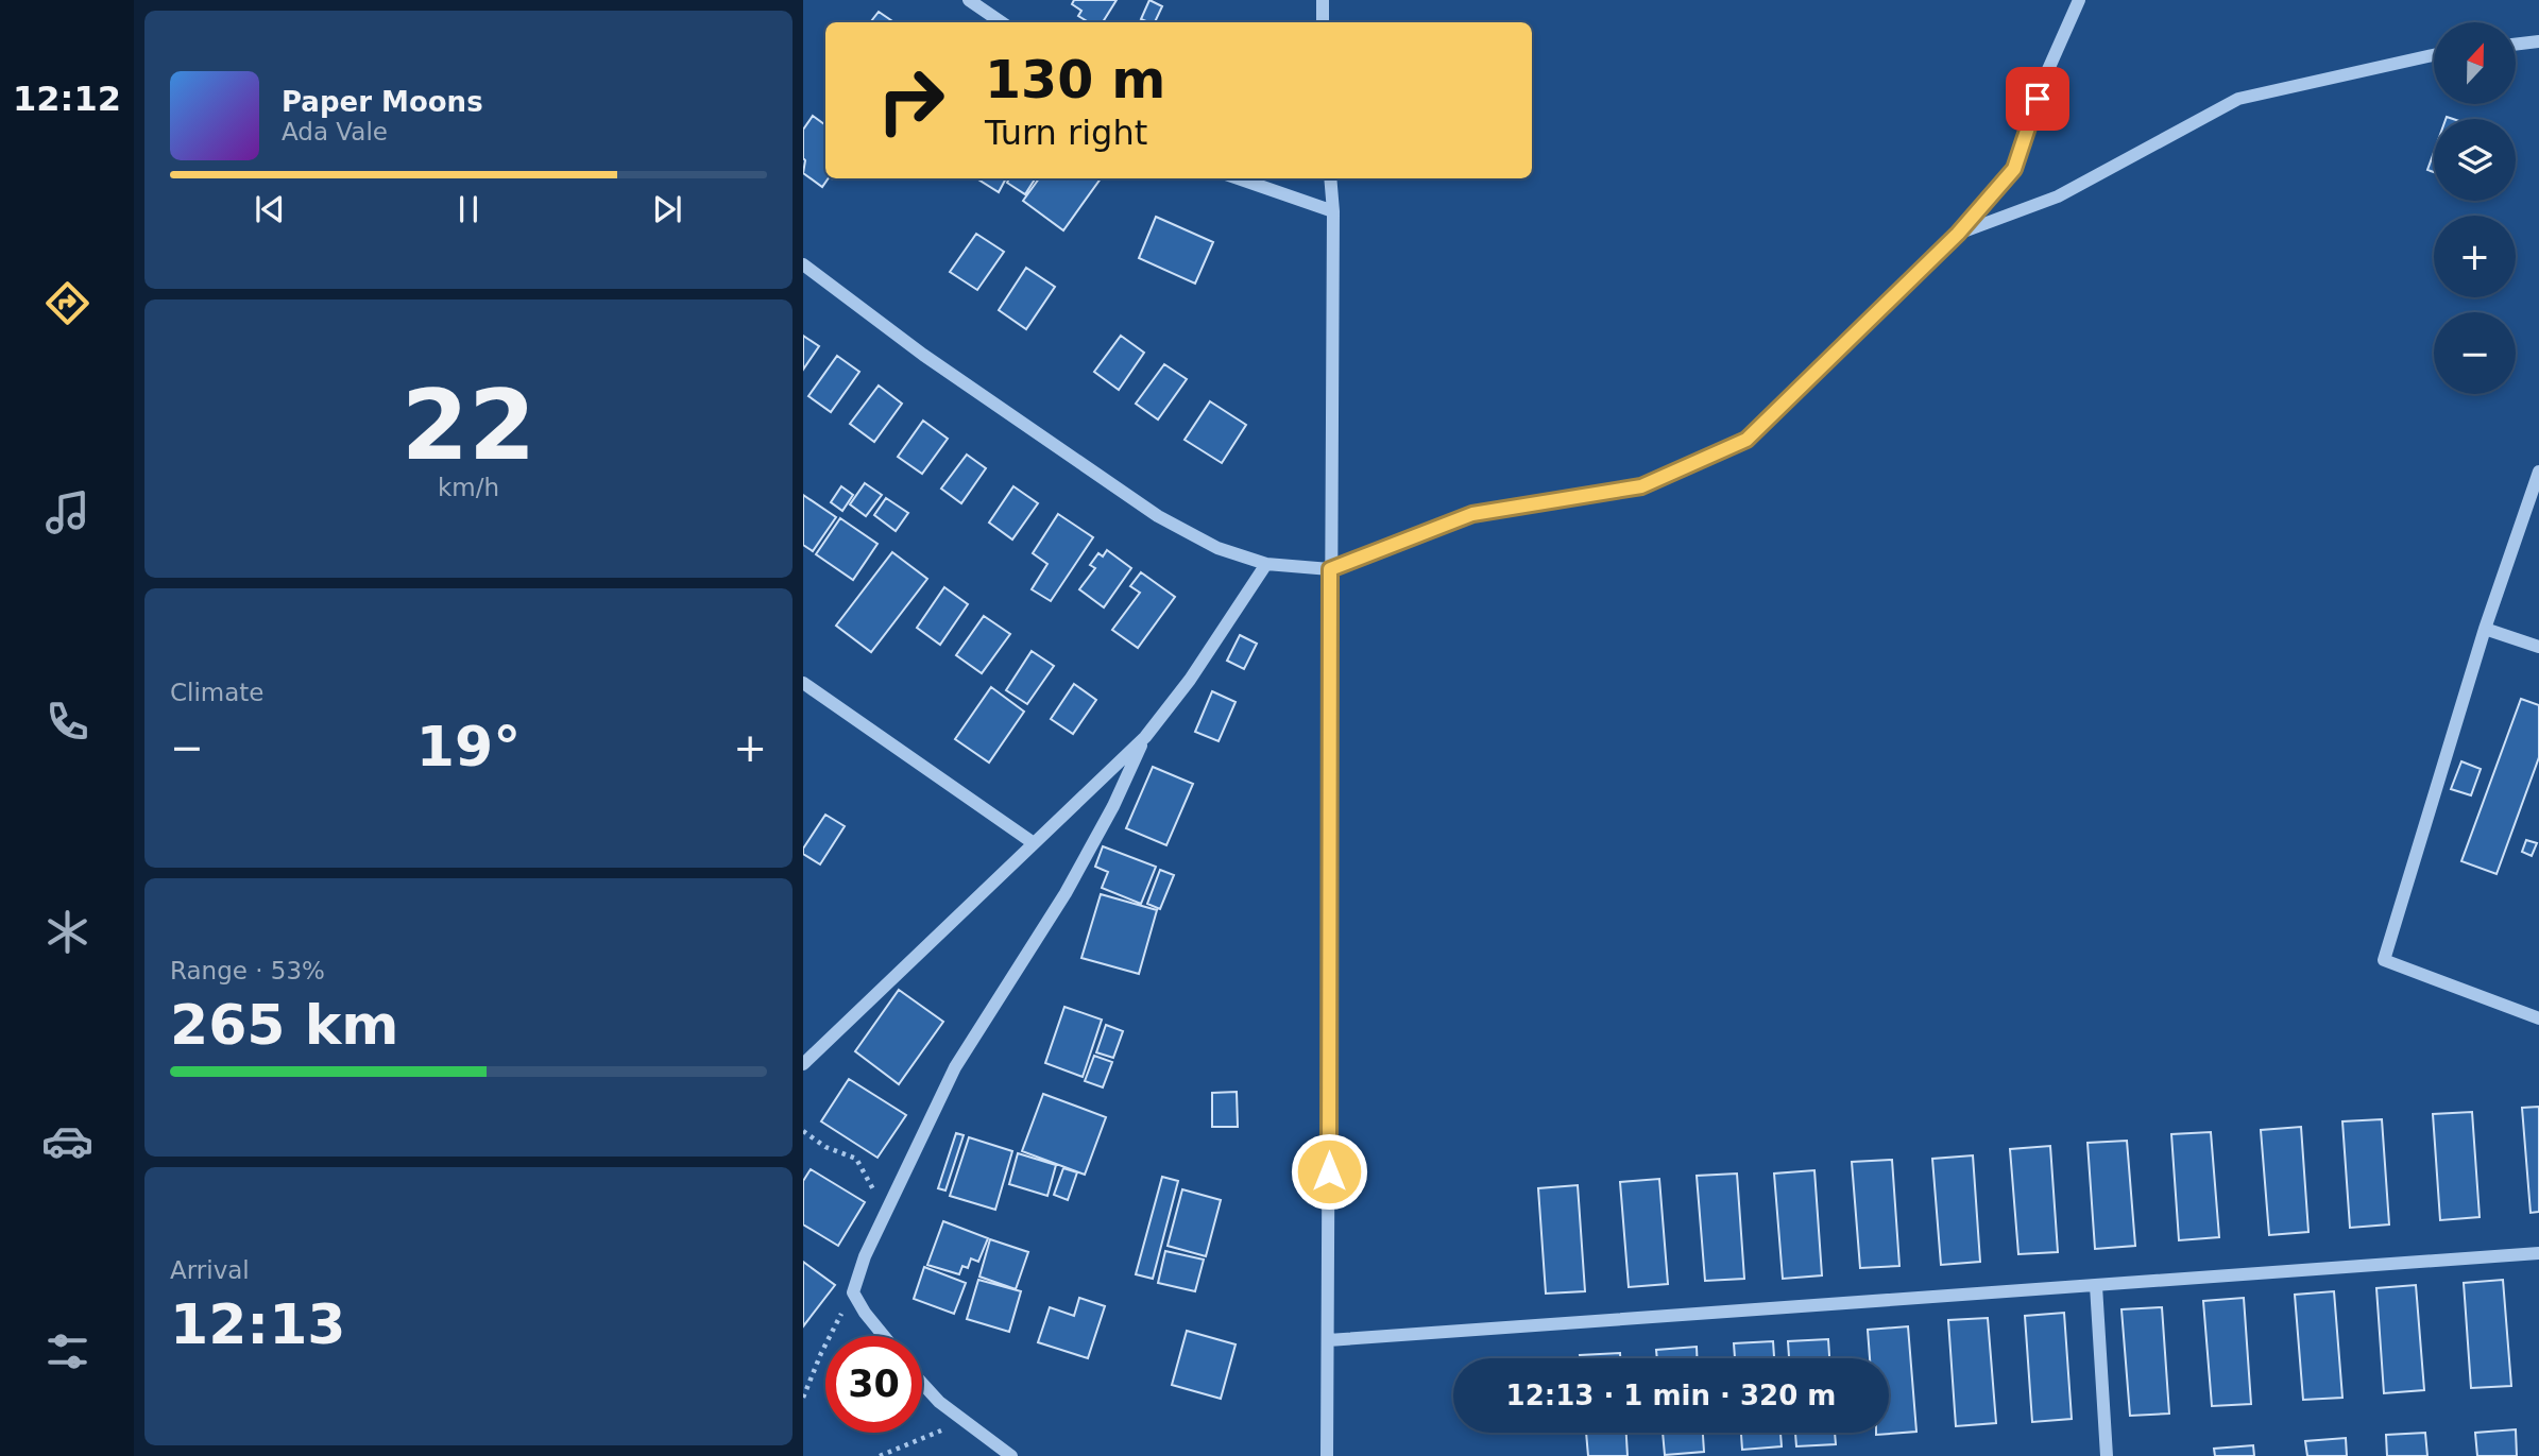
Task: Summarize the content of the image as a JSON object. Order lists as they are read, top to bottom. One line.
{"north":"top","page":{"tabs":"12:12","map_buttons":["+","−"],"turn":["130 m","Turn right"],"song":["Paper Moons","Ada Vale"],"tile":[["22","km/h"],"Climate",["Range · 53%","265 km"],["Arrival","12:13"]],"heat":["−","19°","+"],"limit":"30","trip":"12:13 · 1 min · 320 m"}}
